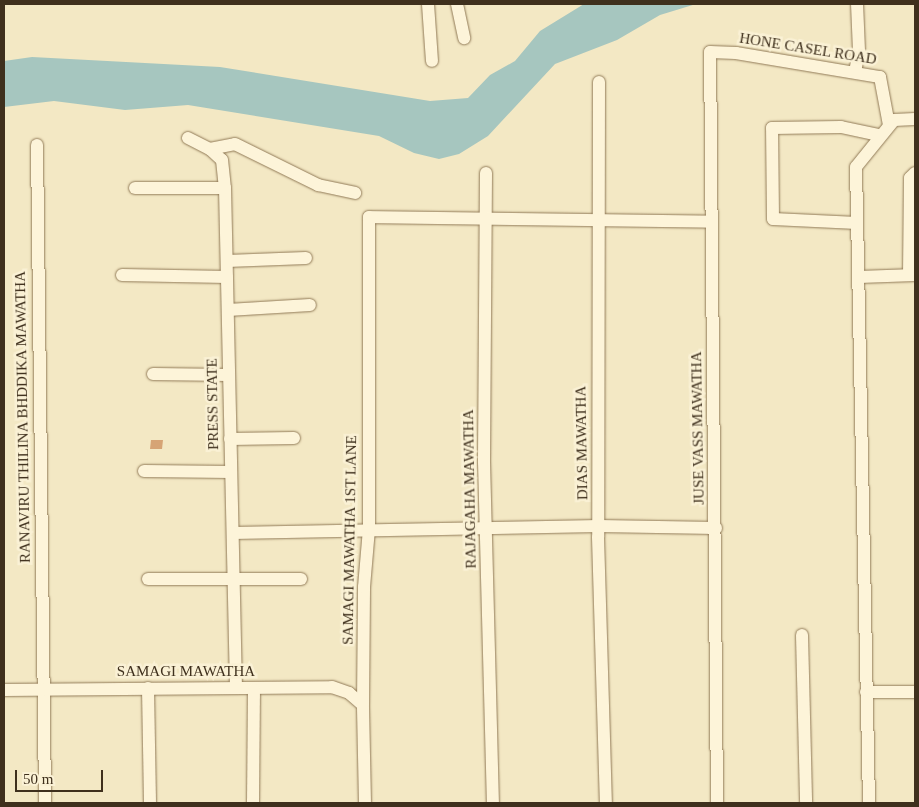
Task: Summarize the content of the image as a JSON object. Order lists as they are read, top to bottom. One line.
{"streets":{"street":["HONE CASEL ROAD","PRESS STATE","RANAVIRU THILINA BHDDIKA MAWATHA","JUSE VASS MAWATHA","DIAS MAWATHA","RAJAGAHA MAWATHA","SAMAGI MAWATHA 1ST LANE","SAMAGI MAWATHA"]},"crossings":[["HONE CASEL ROAD","JUSE VASS MAWATHA"],["PRESS STATE","SAMAGI MAWATHA"],["RANAVIRU THILINA BHDDIKA MAWATHA","SAMAGI MAWATHA"],["RAJAGAHA MAWATHA","SAMAGI MAWATHA 1ST LANE"],["SAMAGI MAWATHA 1ST LANE","SAMAGI MAWATHA"]],"scale_bar":"50 m"}
